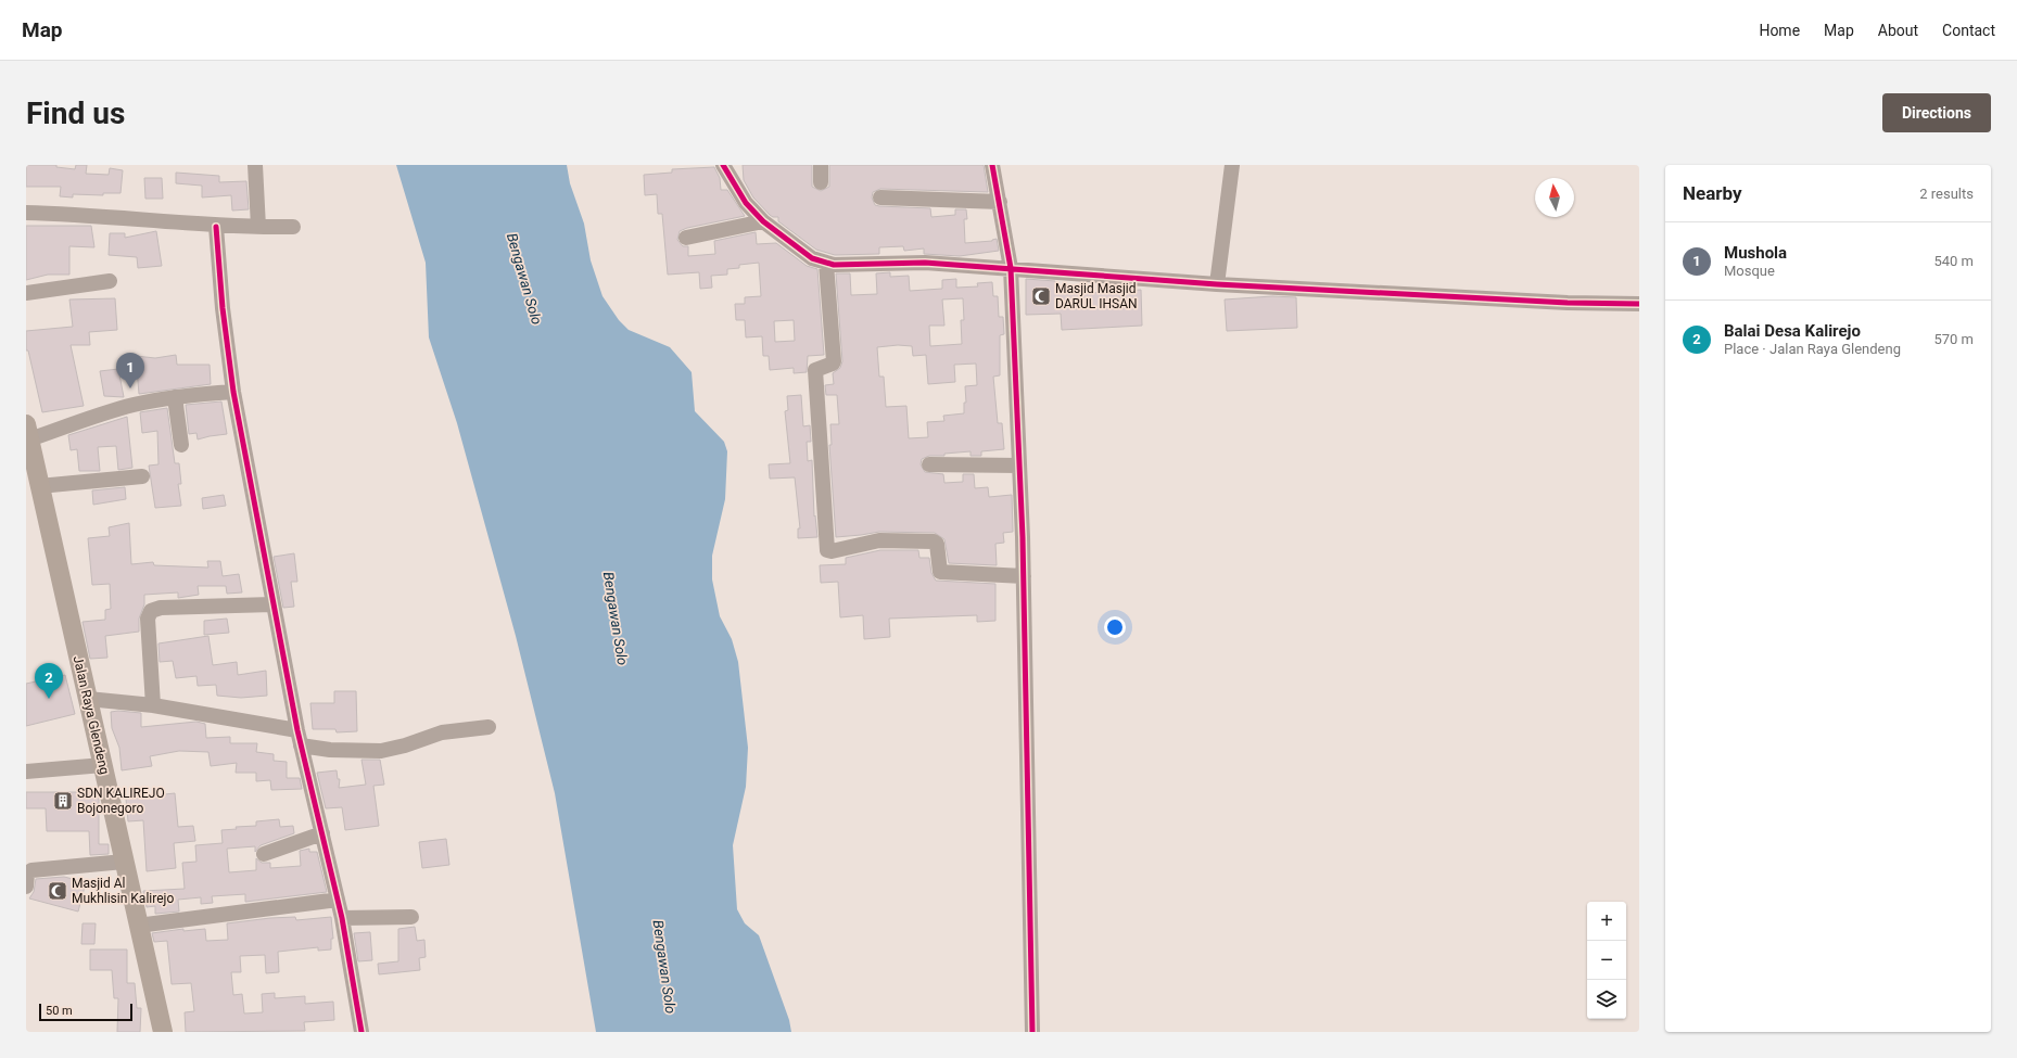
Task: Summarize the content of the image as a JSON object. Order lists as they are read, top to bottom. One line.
{"streets":{"main road":["Jalan Raya Glendeng"]},"water":["Bengawan Solo"],"places":{"mosque":["Masjid Masjid DARUL IHSAN","Masjid Al Mukhlisin Kalirejo"],"building":["SDN KALIREJO Bojonegoro"]},"scale_bar":"50 m","north":"top","page":{"header":"Map","nav":["Home","Map","About","Contact"],"buttons":"Directions","title":"Find us","heading":["Nearby","2 results"],"list":[{"mark":"1","name":"Mushola","note":"Mosque","value":"540 m"},{"mark":"2","name":"Balai Desa Kalirejo","note":"Place · Jalan Raya Glendeng","value":"570 m"}],"pins":["1","2"],"map_buttons":["+","−"],"scale":"50 m"}}
